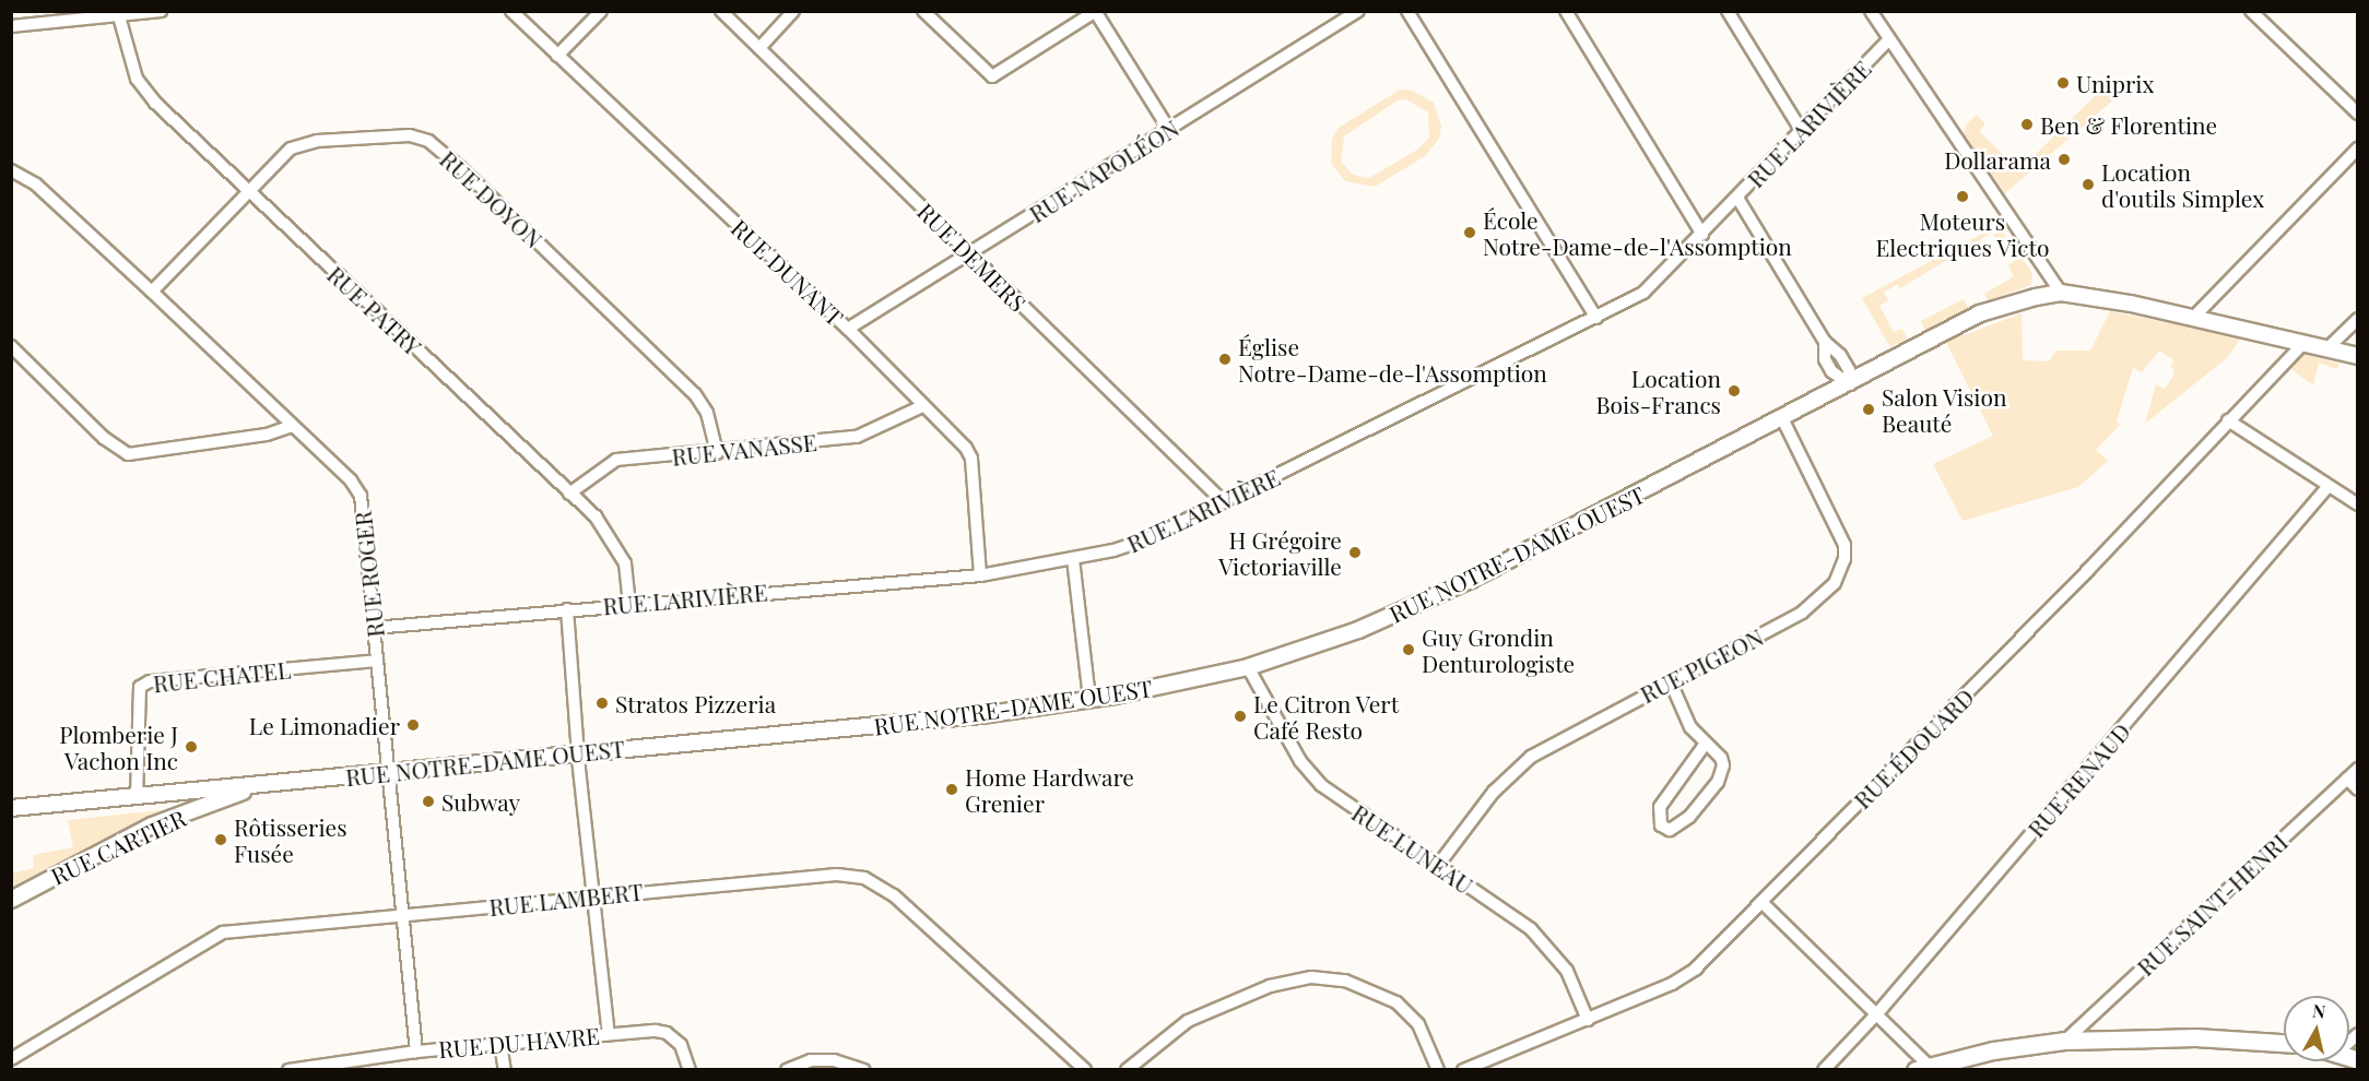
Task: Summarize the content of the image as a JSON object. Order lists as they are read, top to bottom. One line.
{"streets":{"street":["RUE LARIVIÈRE","RUE NAPOLÉON","RUE DOYON","RUE DEMERS","RUE DUNANT","RUE PATRY","RUE VANASSE","RUE NOTRE-DAME OUEST","RUE ROGER","RUE PIGEON","RUE CHATEL","RUE ÉDOUARD","RUE RENAUD","RUE CARTIER","RUE LUNEAU","RUE LAMBERT","RUE SAINT-HENRI","RUE DU HAVRE"]},"crossings":[["RUE LARIVIÈRE","RUE DEMERS"],["RUE LARIVIÈRE","RUE DUNANT"],["RUE LARIVIÈRE","RUE PATRY"],["RUE LARIVIÈRE","RUE ROGER"],["RUE NAPOLÉON","RUE DEMERS"],["RUE NAPOLÉON","RUE DUNANT"],["RUE DOYON","RUE PATRY"],["RUE DOYON","RUE VANASSE"],["RUE DOYON","RUE ROGER"],["RUE DUNANT","RUE VANASSE"],["RUE PATRY","RUE VANASSE"],["RUE NOTRE-DAME OUEST","RUE ROGER"],["RUE NOTRE-DAME OUEST","RUE PIGEON"],["RUE NOTRE-DAME OUEST","RUE CHATEL"],["RUE NOTRE-DAME OUEST","RUE ÉDOUARD"],["RUE NOTRE-DAME OUEST","RUE CARTIER"],["RUE NOTRE-DAME OUEST","RUE LUNEAU"],["RUE ROGER","RUE CHATEL"],["RUE ROGER","RUE LAMBERT"],["RUE ROGER","RUE DU HAVRE"],["RUE PIGEON","RUE LUNEAU"],["RUE ÉDOUARD","RUE LUNEAU"]],"places":["Uniprix","Ben & Florentine","Dollarama","Location d'outils Simplex","Moteurs Electriques Victo","École Notre-Dame-de-l'Assomption","Église Notre-Dame-de-l'Assomption","Location Bois-Francs","Salon Vision Beauté","H Grégoire Victoriaville","Guy Grondin Denturologiste","Stratos Pizzeria","Le Citron Vert Café Resto","Le Limonadier","Plomberie J Vachon Inc","Home Hardware Grenier","Subway","Rôtisseries Fusée"],"north":"top"}
